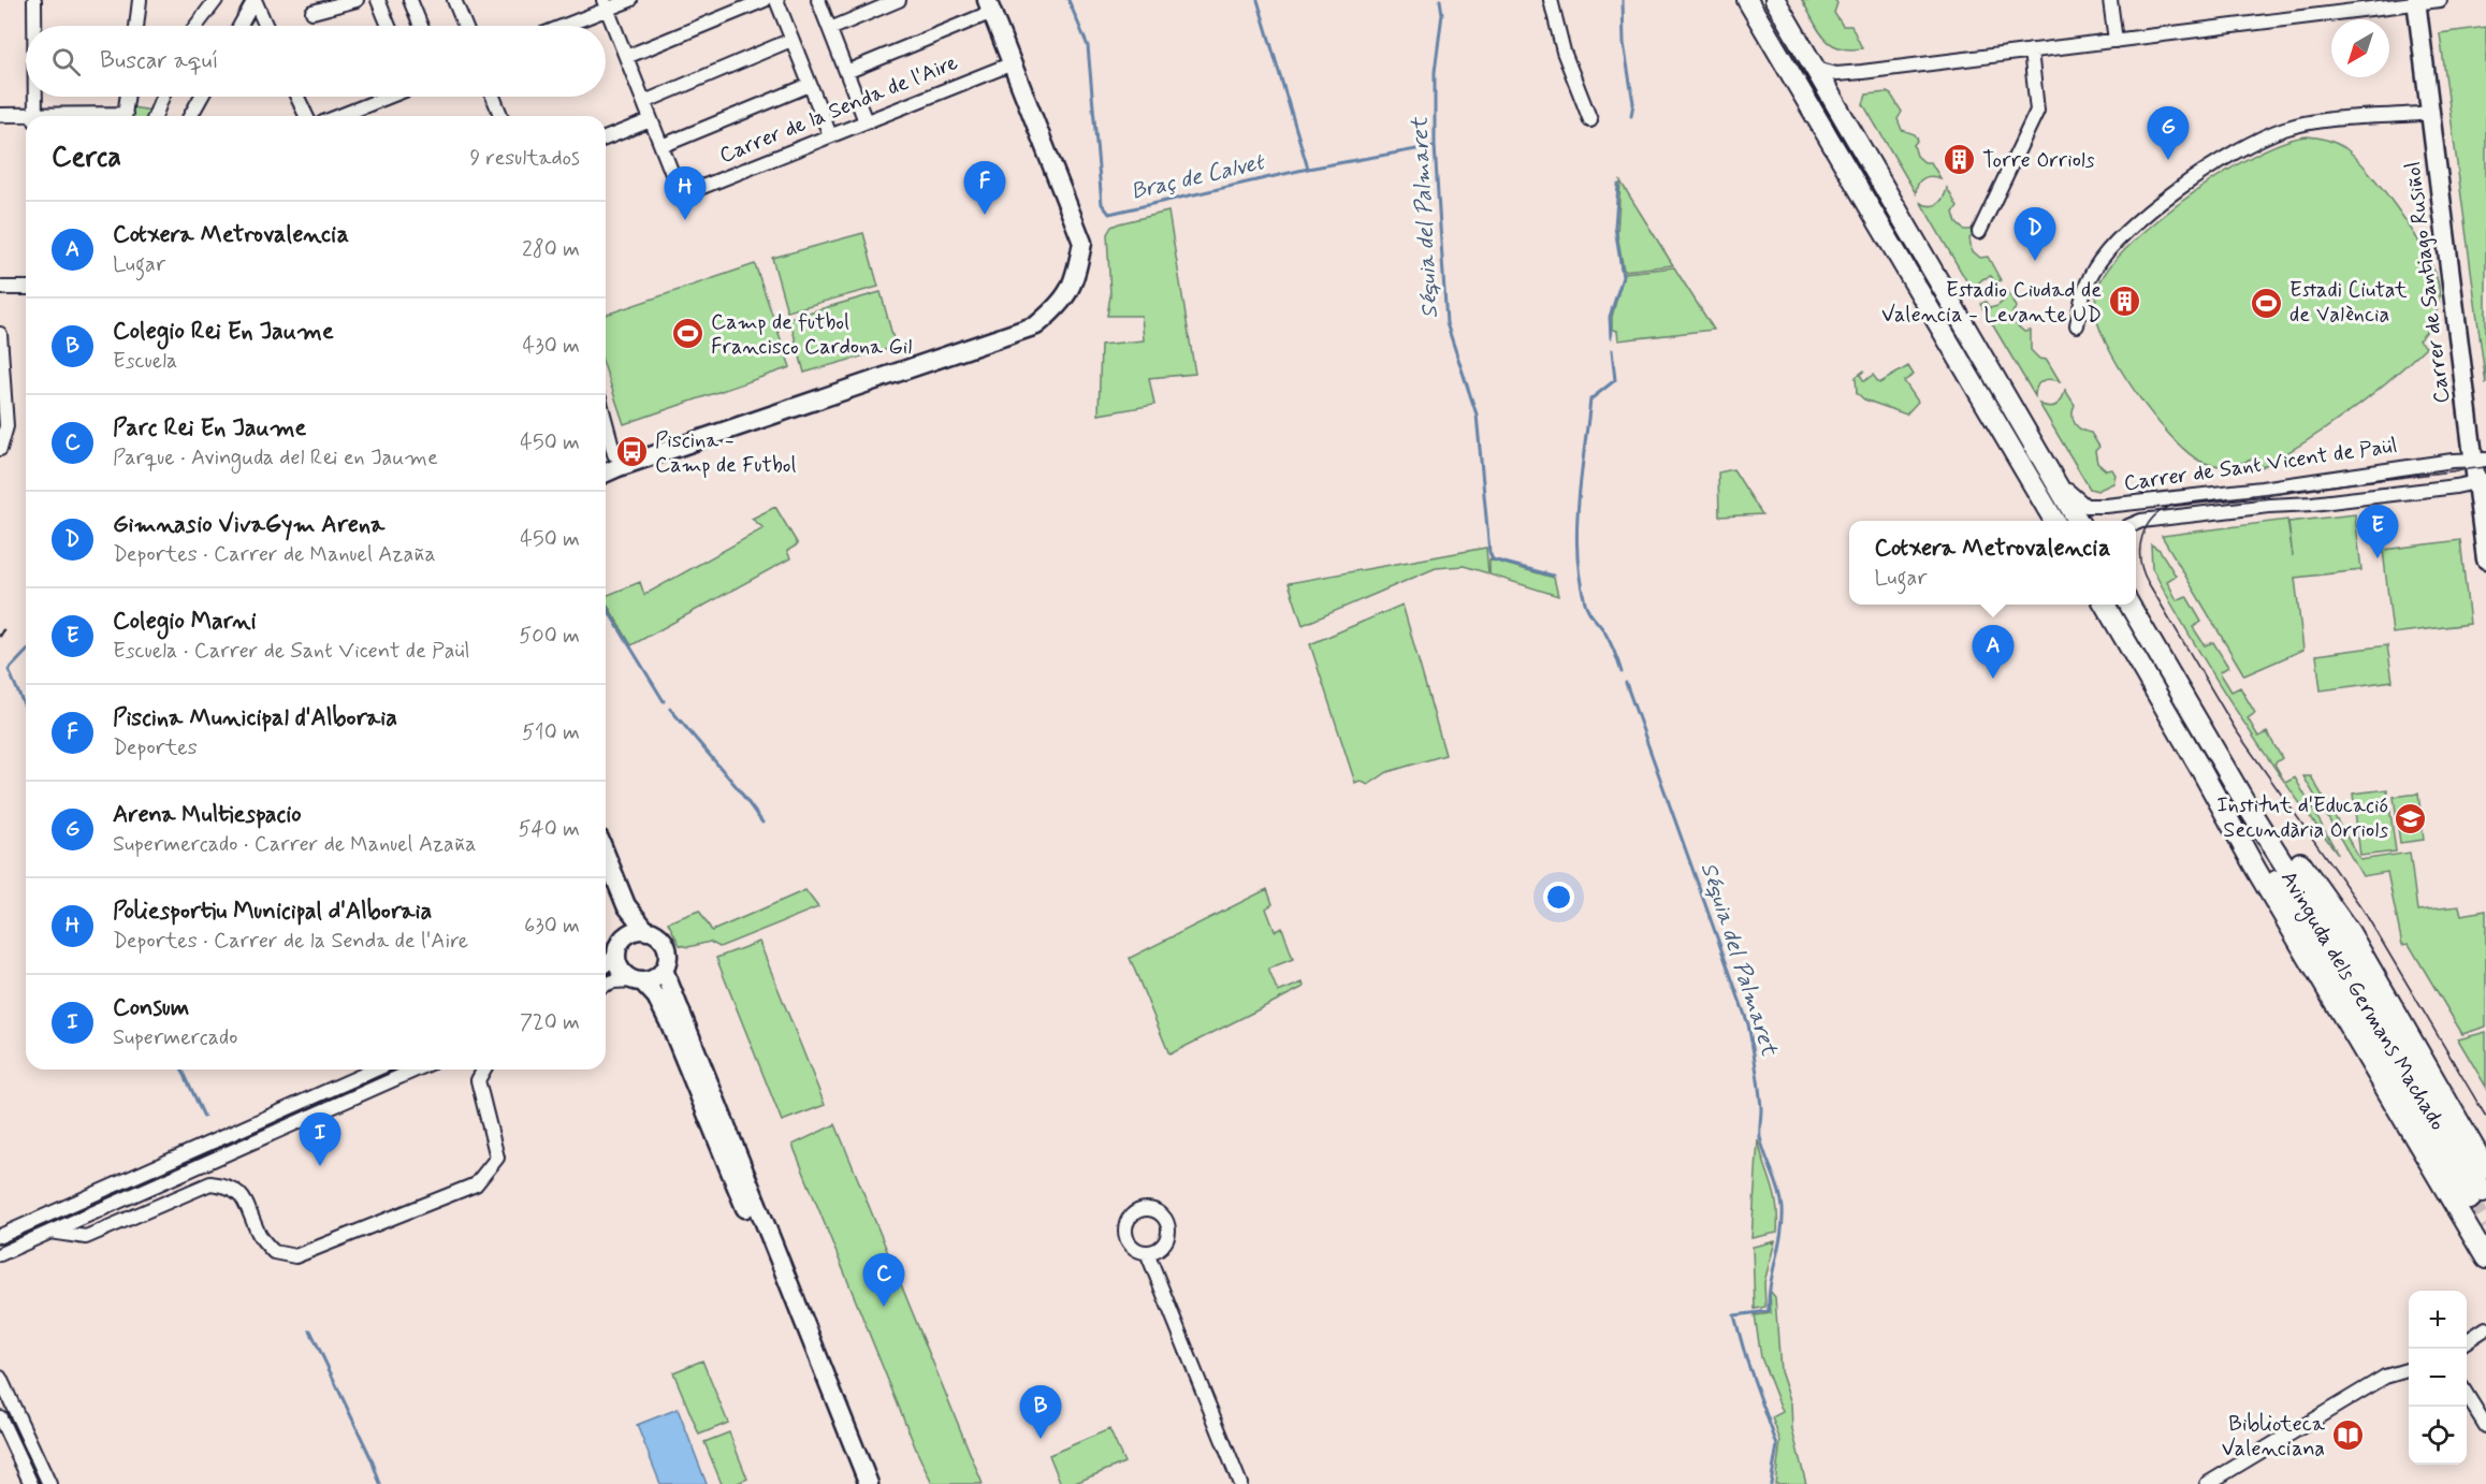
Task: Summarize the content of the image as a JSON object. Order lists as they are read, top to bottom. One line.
{"streets":{"main road":["Avinguda dels Germans Machado"],"street":["Carrer de la Senda de l'Aire","Carrer de Santiago Rusiñol","Carrer de Sant Vicent de Paül"]},"crossings":[["Carrer de Santiago Rusiñol","Carrer de Sant Vicent de Paül"]],"water":["Braç de Calvet","Séquia del Palmaret"],"places":{"building":["Torre Orriols","Estadio Ciudad de Valencia - Levante UD"],"sports":["Estadi Ciutat de València","Camp de futbol Francisco Cardona Gil"],"bus stop":["Piscina - Camp de Futbol"],"school or university":["Institut d'Educació Secundària Orriols"],"library":["Biblioteca Valenciana"]},"north":"bottom left","page":{"search":"Buscar aquí","pins":["G","F","H","D","E","A","I","C","B"],"heading":["Cerca","9 resultados"],"list":[{"mark":"A","name":"Cotxera Metrovalencia","note":"Lugar","value":"280 m"},{"mark":"B","name":"Colegio Rei En Jaume","note":"Escuela","value":"430 m"},{"mark":"C","name":"Parc Rei En Jaume","note":"Parque · Avinguda del Rei en Jaume","value":"450 m"},{"mark":"D","name":"Gimnasio VivaGym Arena","note":"Deportes · Carrer de Manuel Azaña","value":"450 m"},{"mark":"E","name":"Colegio Marni","note":"Escuela · Carrer de Sant Vicent de Paül","value":"500 m"},{"mark":"F","name":"Piscina Municipal d'Alboraia","note":"Deportes","value":"510 m"},{"mark":"G","name":"Arena Multiespacio","note":"Supermercado · Carrer de Manuel Azaña","value":"540 m"},{"mark":"H","name":"Poliesportiu Municipal d'Alboraia","note":"Deportes · Carrer de la Senda de l'Aire","value":"630 m"},{"mark":"I","name":"Consum","note":"Supermercado","value":"720 m"}],"popup":["Cotxera Metrovalencia","Lugar"],"map_buttons":["+","−"]}}
